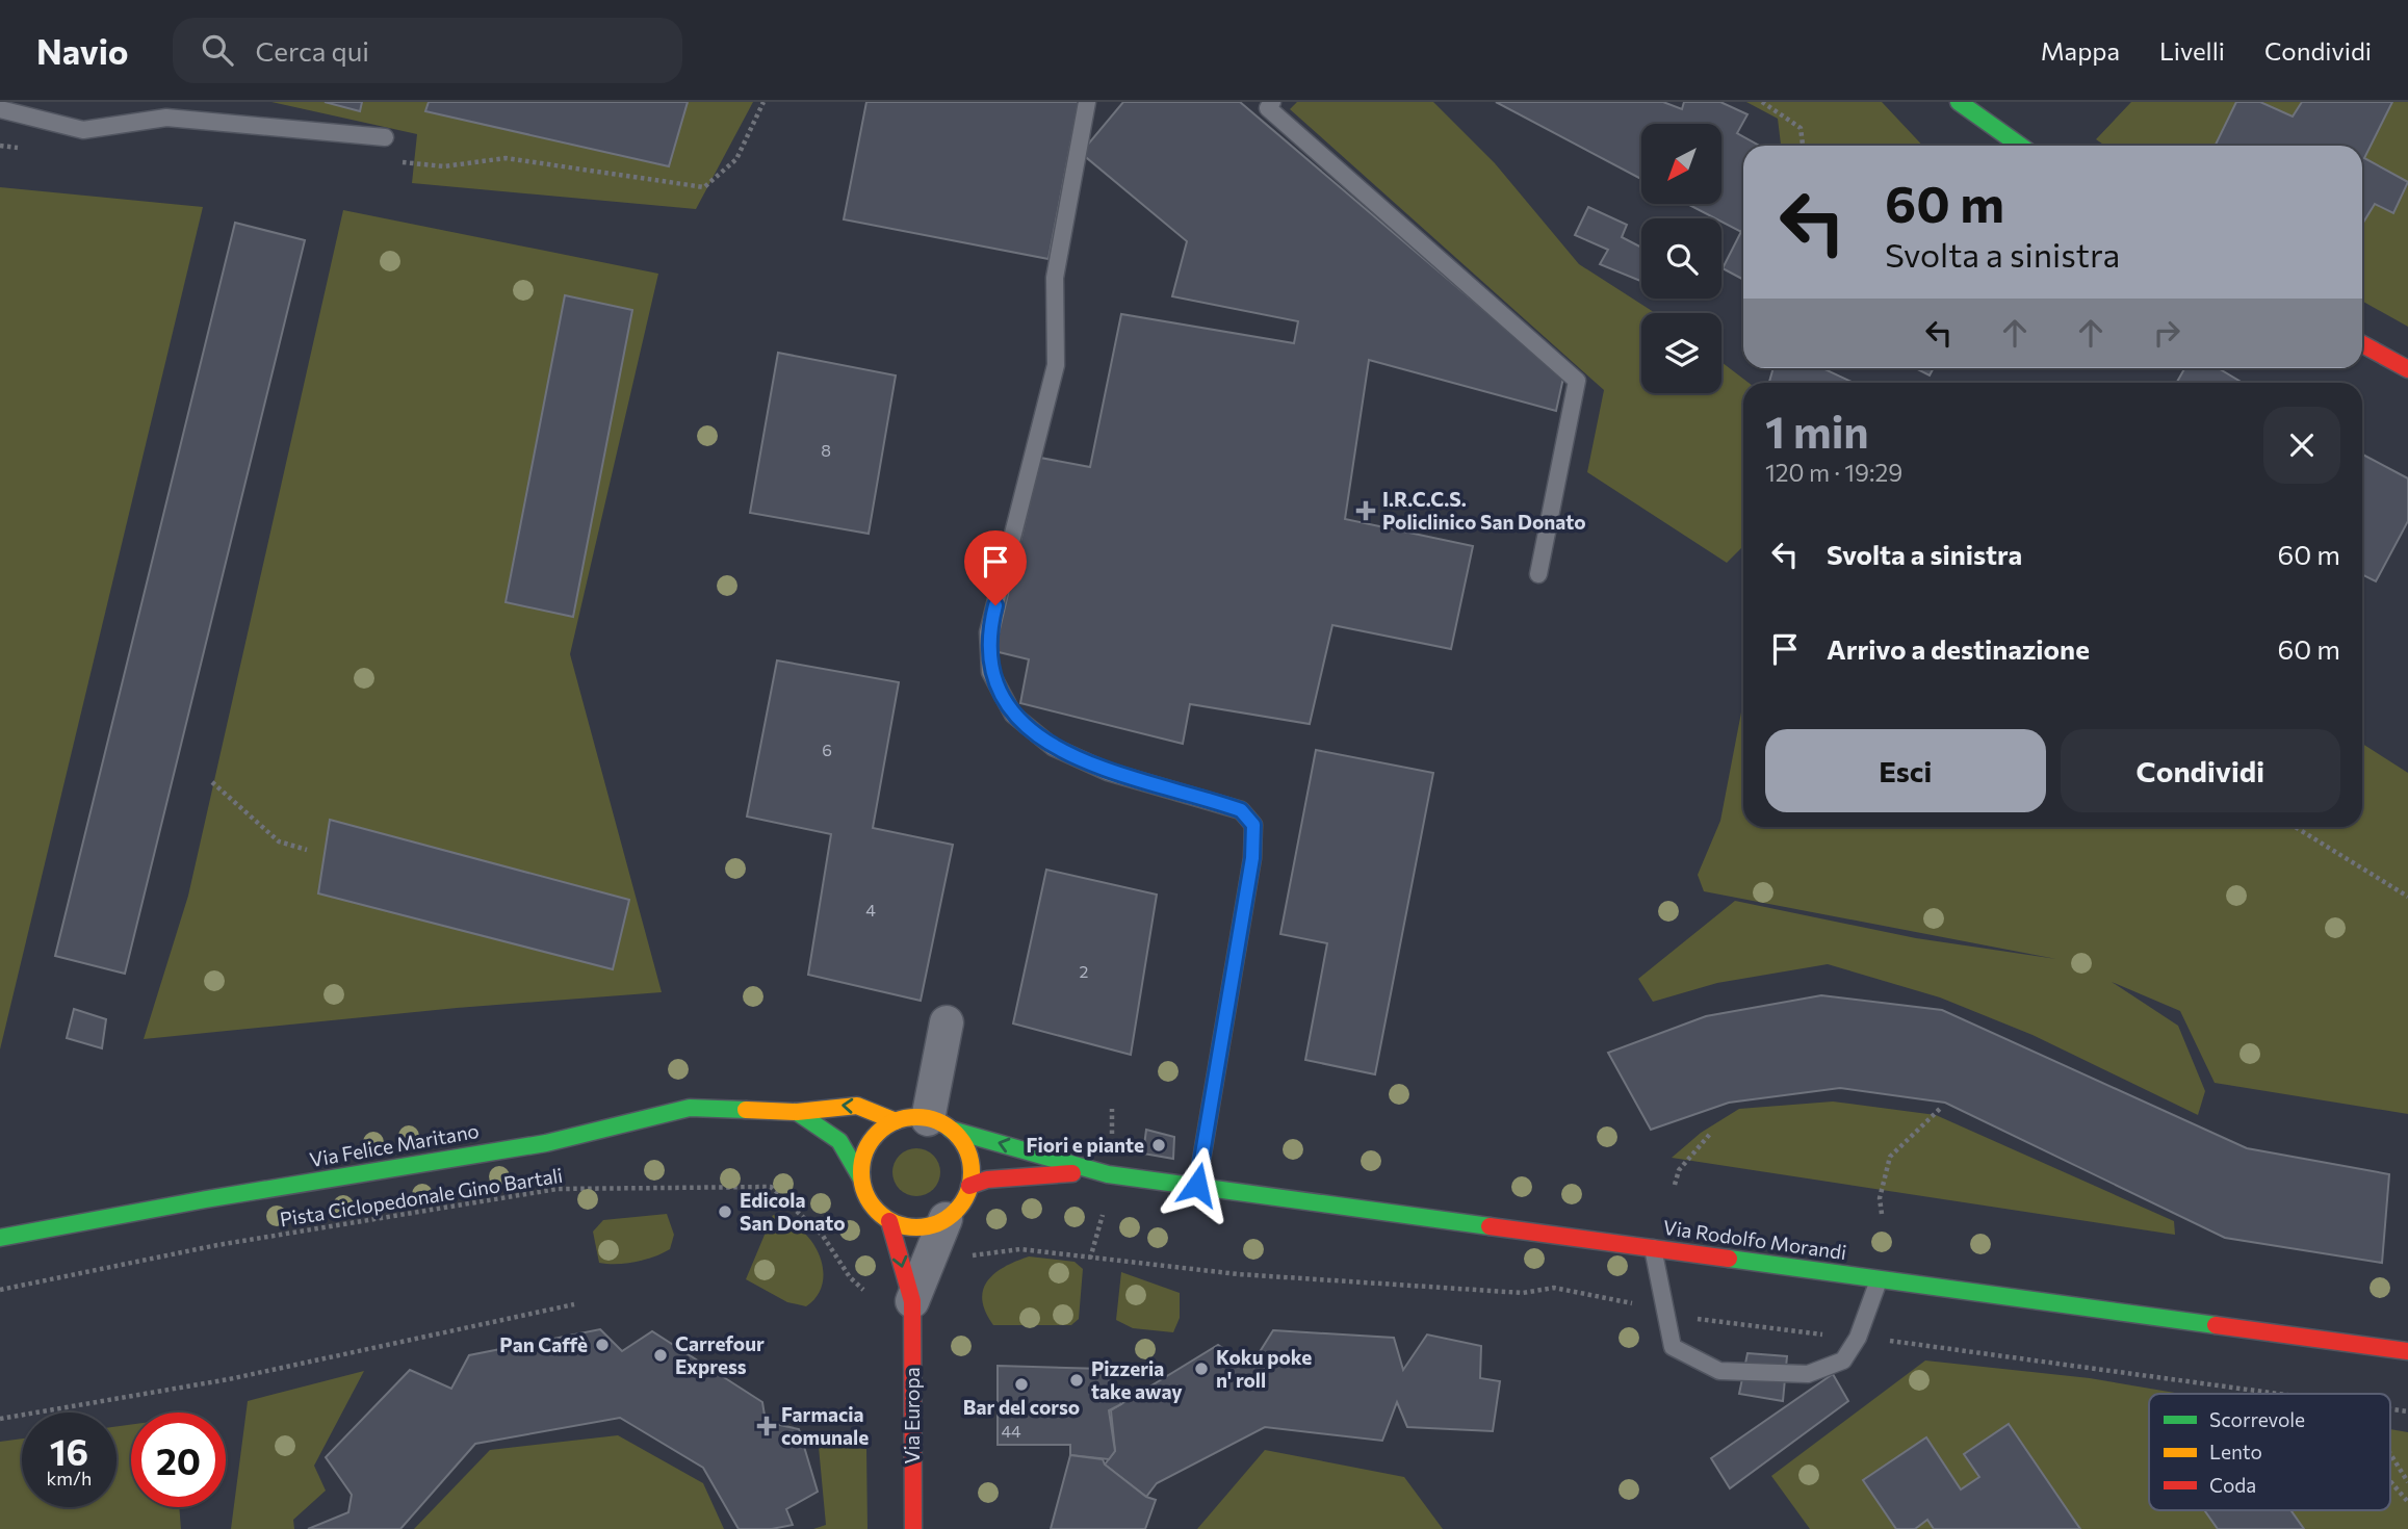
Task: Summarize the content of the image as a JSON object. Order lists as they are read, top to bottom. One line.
{"streets":{"street":["Via Felice Maritano","Via Rodolfo Morandi","Via Europa"],"path":["Pista Ciclopedonale Gino Bartali"]},"crossings":[["Via Felice Maritano","Via Rodolfo Morandi"],["Via Felice Maritano","Via Europa"],["Via Rodolfo Morandi","Via Europa"]],"places":{"health":["I.R.C.C.S. Policlinico San Donato","Farmacia comunale"],"other":["Fiori e piante","Edicola San Donato","Pan Caffè","Carrefour Express","Koku poke n' roll","Pizzeria take away","Bar del corso"]},"house_numbers":["8","6","4","2","44"],"legend":["Scorrevole","Lento","Coda"],"north":"bottom left","page":{"header":"Navio","search":"Cerca qui","nav":["Mappa","Livelli","Condividi"],"turn":["60 m","Svolta a sinistra"],"heading":["1 min","120 m · 19:29"],"list":[{"name":"Svolta a sinistra","value":"60 m"},{"name":"Arrivo a destinazione","value":"60 m"}],"buttons":["Esci","Condividi"],"speed":"16 km/h","limit":"20"}}
